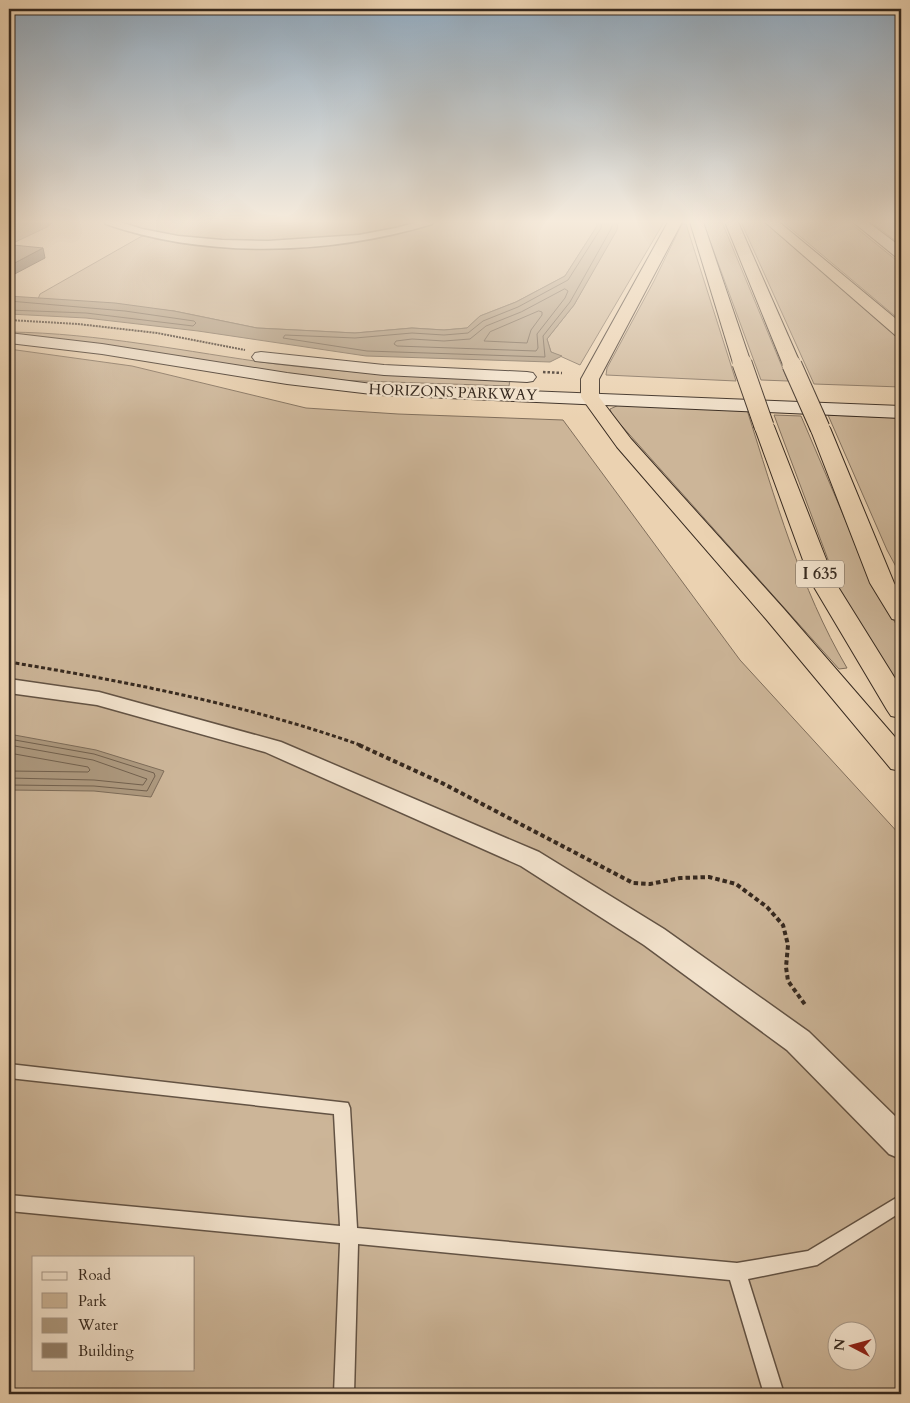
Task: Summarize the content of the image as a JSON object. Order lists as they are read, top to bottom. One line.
{"streets":{"highway":["I 635"],"main road":["HORIZONS PARKWAY"]},"legend":["Road","Park","Water","Building"],"north":"left"}
